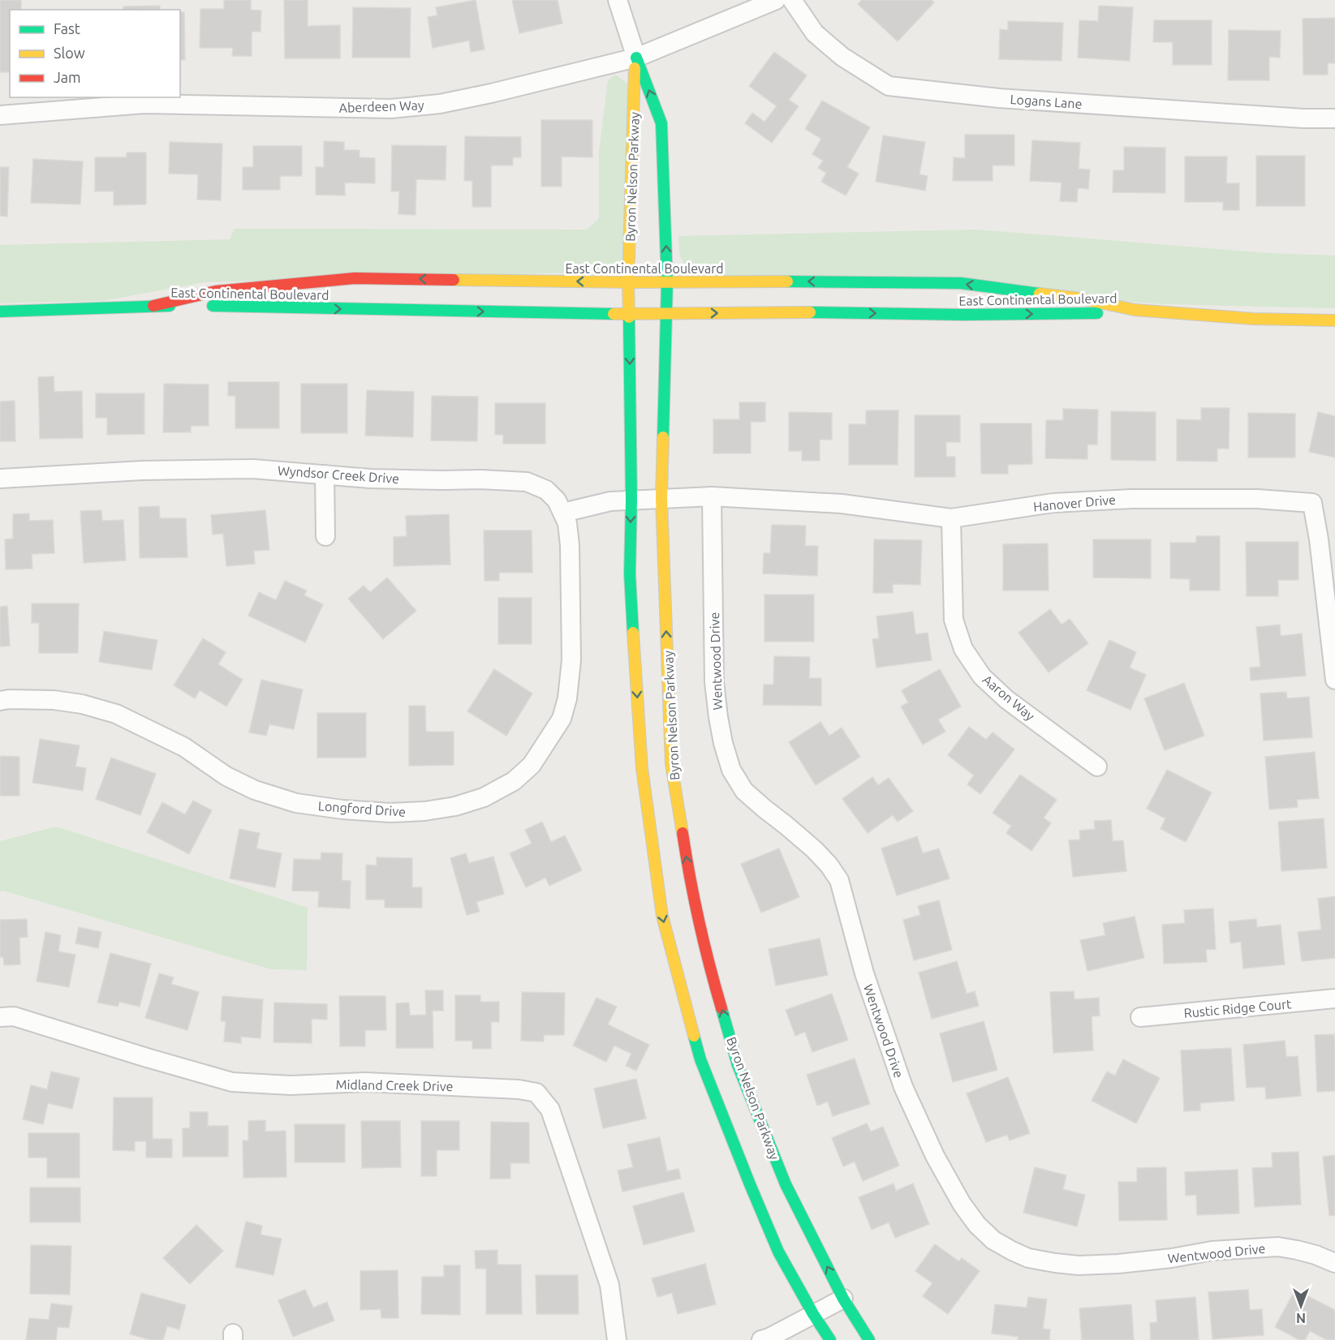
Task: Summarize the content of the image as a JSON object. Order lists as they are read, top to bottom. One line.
{"streets":{"street":["Logans Lane","Aberdeen Way","Byron Nelson Parkway","East Continental Boulevard","Wyndsor Creek Drive","Hanover Drive","Wentwood Drive","Aaron Way","Longford Drive","Rustic Ridge Court","Midland Creek Drive"]},"crossings":[["Aberdeen Way","Byron Nelson Parkway"],["Byron Nelson Parkway","East Continental Boulevard"],["Byron Nelson Parkway","Hanover Drive"],["Wyndsor Creek Drive","Longford Drive"],["Hanover Drive","Wentwood Drive"],["Hanover Drive","Aaron Way"]],"legend":["Fast","Slow","Jam"],"north":"bottom"}
